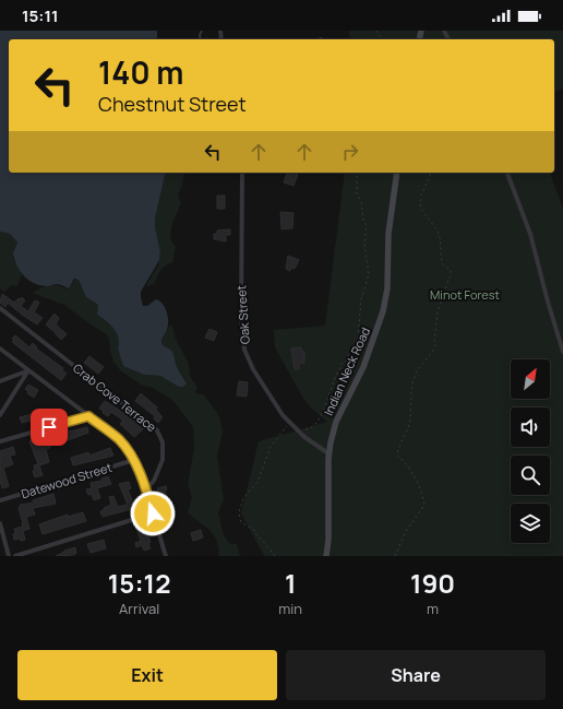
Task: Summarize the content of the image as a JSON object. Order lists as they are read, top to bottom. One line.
{"streets":{"street":["Oak Street","Indian Neck Road","Crab Cove Terrace","Datewood Street"]},"crossings":[["Oak Street","Indian Neck Road"]],"parks":["Minot Forest"],"north":"top right","page":{"status":"15:11","turn":["140 m","Chestnut Street"],"eta":["15:12","Arrival","1","min","190","m"],"buttons":["Exit","Share"]}}
